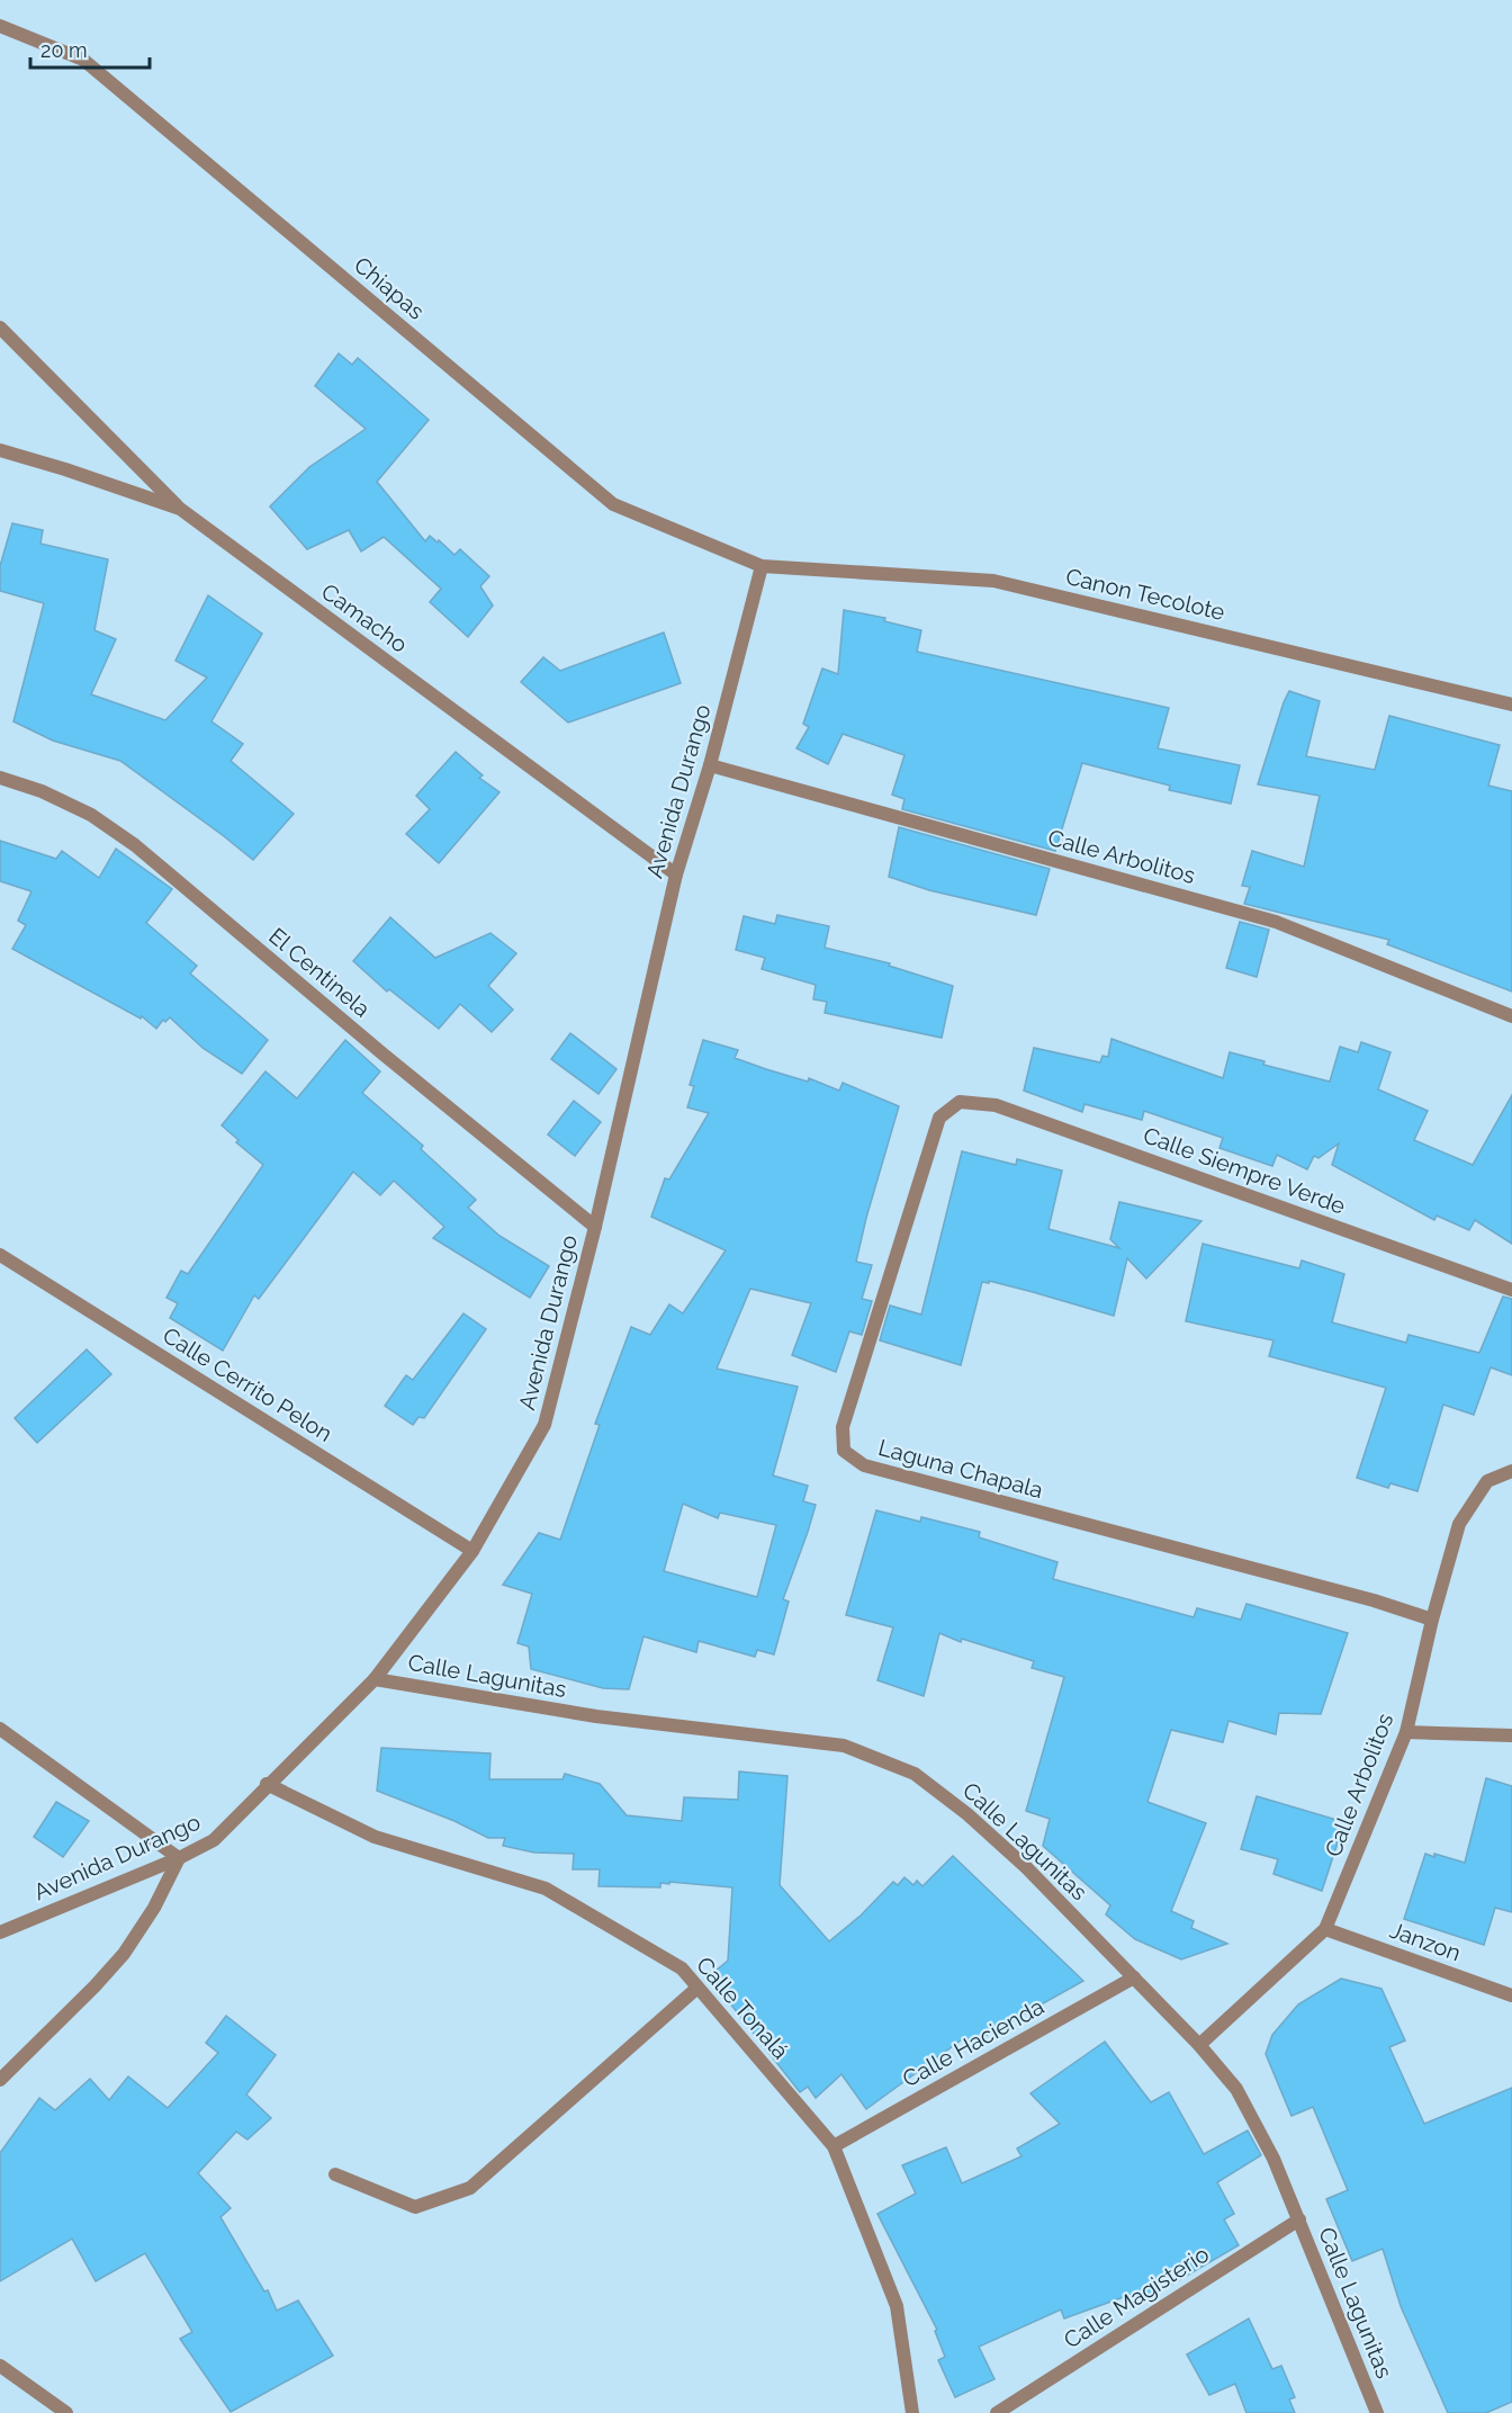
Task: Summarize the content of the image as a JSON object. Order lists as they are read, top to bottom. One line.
{"streets":{"street":["Chiapas","Canon Tecolote","Camacho","Avenida Durango","Calle Arbolitos","El Centinela","Calle Siempre Verde","Calle Cerrito Pelon","Laguna Chapala","Calle Lagunitas","Janzon","Calle Tonalá","Calle Hacienda","Calle Magisterio"]},"crossings":[["Chiapas","Canon Tecolote"],["Chiapas","Avenida Durango"],["Canon Tecolote","Avenida Durango"],["Camacho","Avenida Durango"],["Avenida Durango","Calle Arbolitos"],["Avenida Durango","El Centinela"],["Avenida Durango","Calle Cerrito Pelon"],["Avenida Durango","Calle Lagunitas"],["Avenida Durango","Calle Tonalá"],["Calle Arbolitos","Laguna Chapala"],["Calle Arbolitos","Calle Lagunitas"],["Calle Arbolitos","Janzon"],["Calle Siempre Verde","Laguna Chapala"],["Calle Lagunitas","Calle Hacienda"],["Calle Lagunitas","Calle Magisterio"],["Calle Tonalá","Calle Hacienda"]],"scale_bar":"20 m"}
